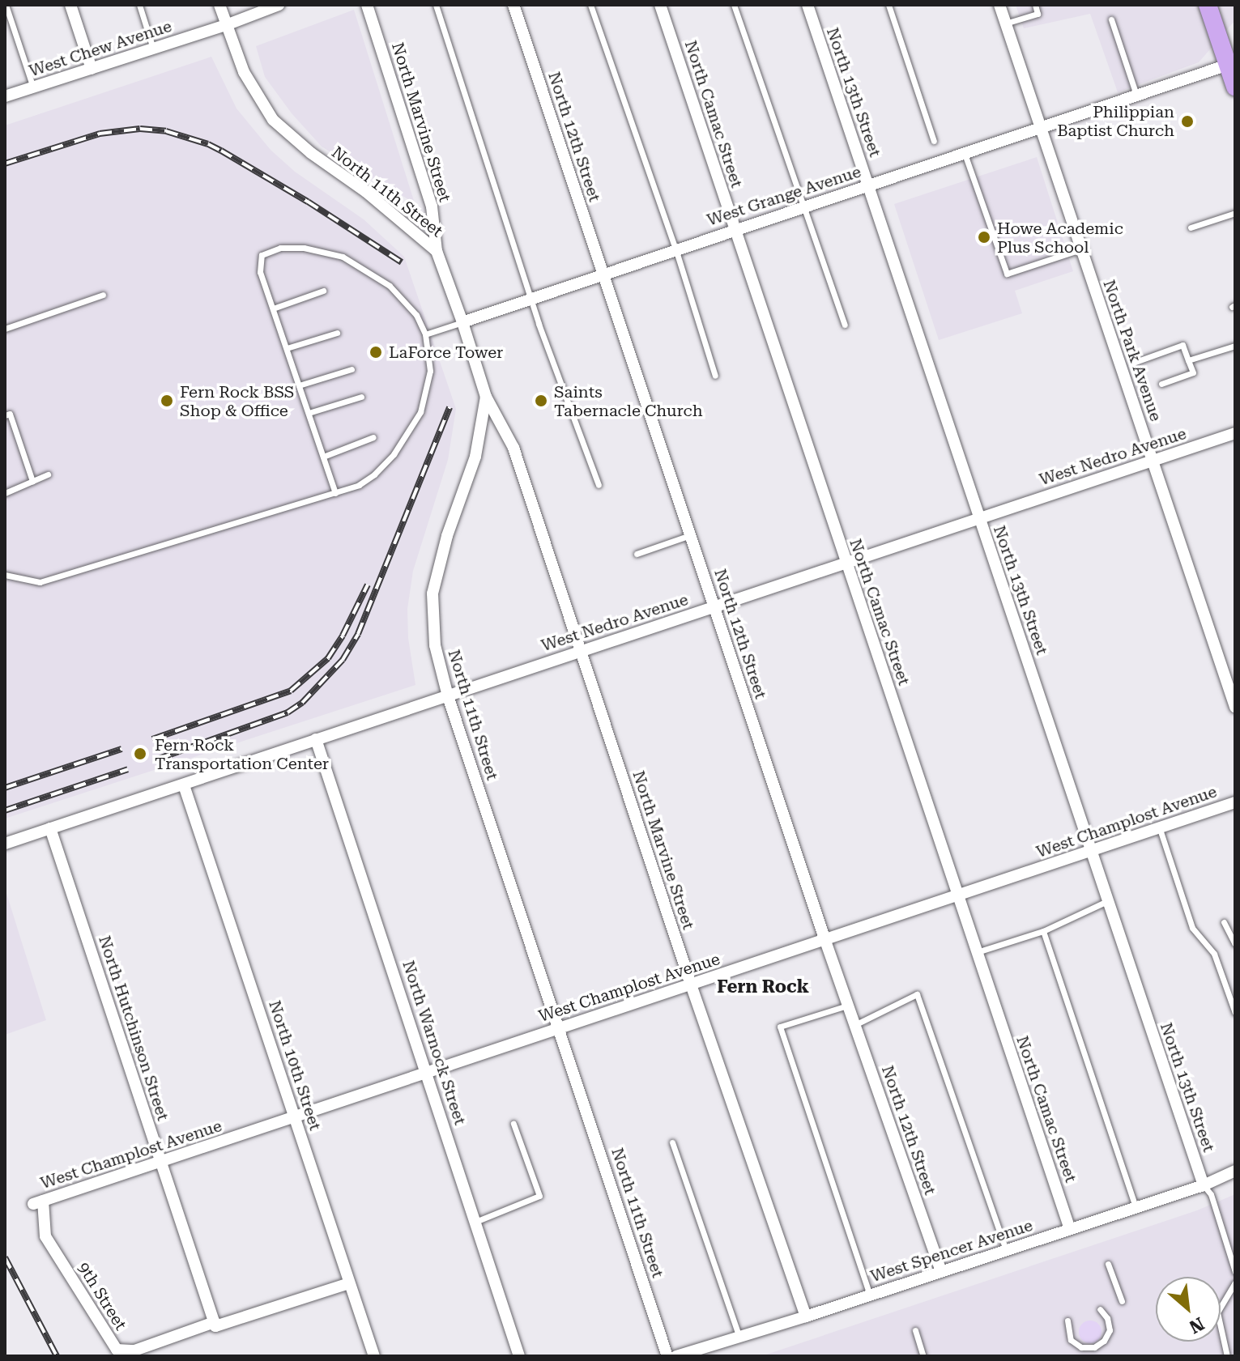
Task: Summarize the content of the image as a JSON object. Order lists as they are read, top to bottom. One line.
{"streets":{"street":["West Chew Avenue","North 13th Street","North Camac Street","North Marvine Street","North 12th Street","North 11th Street","West Grange Avenue","North Park Avenue","West Nedro Avenue","West Champlost Avenue","North Hutchinson Street","North Warnock Street","North 10th Street","West Spencer Avenue","9th Street"]},"crossings":[["West Chew Avenue","North 11th Street"],["North 13th Street","West Grange Avenue"],["North 13th Street","West Nedro Avenue"],["North 13th Street","West Champlost Avenue"],["North 13th Street","West Spencer Avenue"],["North Camac Street","West Grange Avenue"],["North Camac Street","West Nedro Avenue"],["North Camac Street","West Champlost Avenue"],["North Camac Street","West Spencer Avenue"],["North Marvine Street","North 11th Street"],["North Marvine Street","West Nedro Avenue"],["North Marvine Street","West Champlost Avenue"],["North Marvine Street","West Spencer Avenue"],["North 12th Street","West Grange Avenue"],["North 12th Street","West Nedro Avenue"],["North 12th Street","West Champlost Avenue"],["North 12th Street","West Spencer Avenue"],["North 11th Street","West Grange Avenue"],["North 11th Street","West Nedro Avenue"],["North 11th Street","West Champlost Avenue"],["West Grange Avenue","North Park Avenue"],["North Park Avenue","West Nedro Avenue"],["West Nedro Avenue","North Hutchinson Street"],["West Nedro Avenue","North Warnock Street"],["West Nedro Avenue","North 10th Street"],["West Champlost Avenue","North Hutchinson Street"],["West Champlost Avenue","North Warnock Street"],["West Champlost Avenue","North 10th Street"],["West Champlost Avenue","9th Street"],["North Hutchinson Street","9th Street"]],"districts":["Fern Rock"],"places":["Philippian Baptist Church","Howe Academic Plus School","LaForce Tower","Fern Rock BSS Shop & Office","Saints Tabernacle Church","Fern Rock Transportation Center"],"north":"bottom right"}
